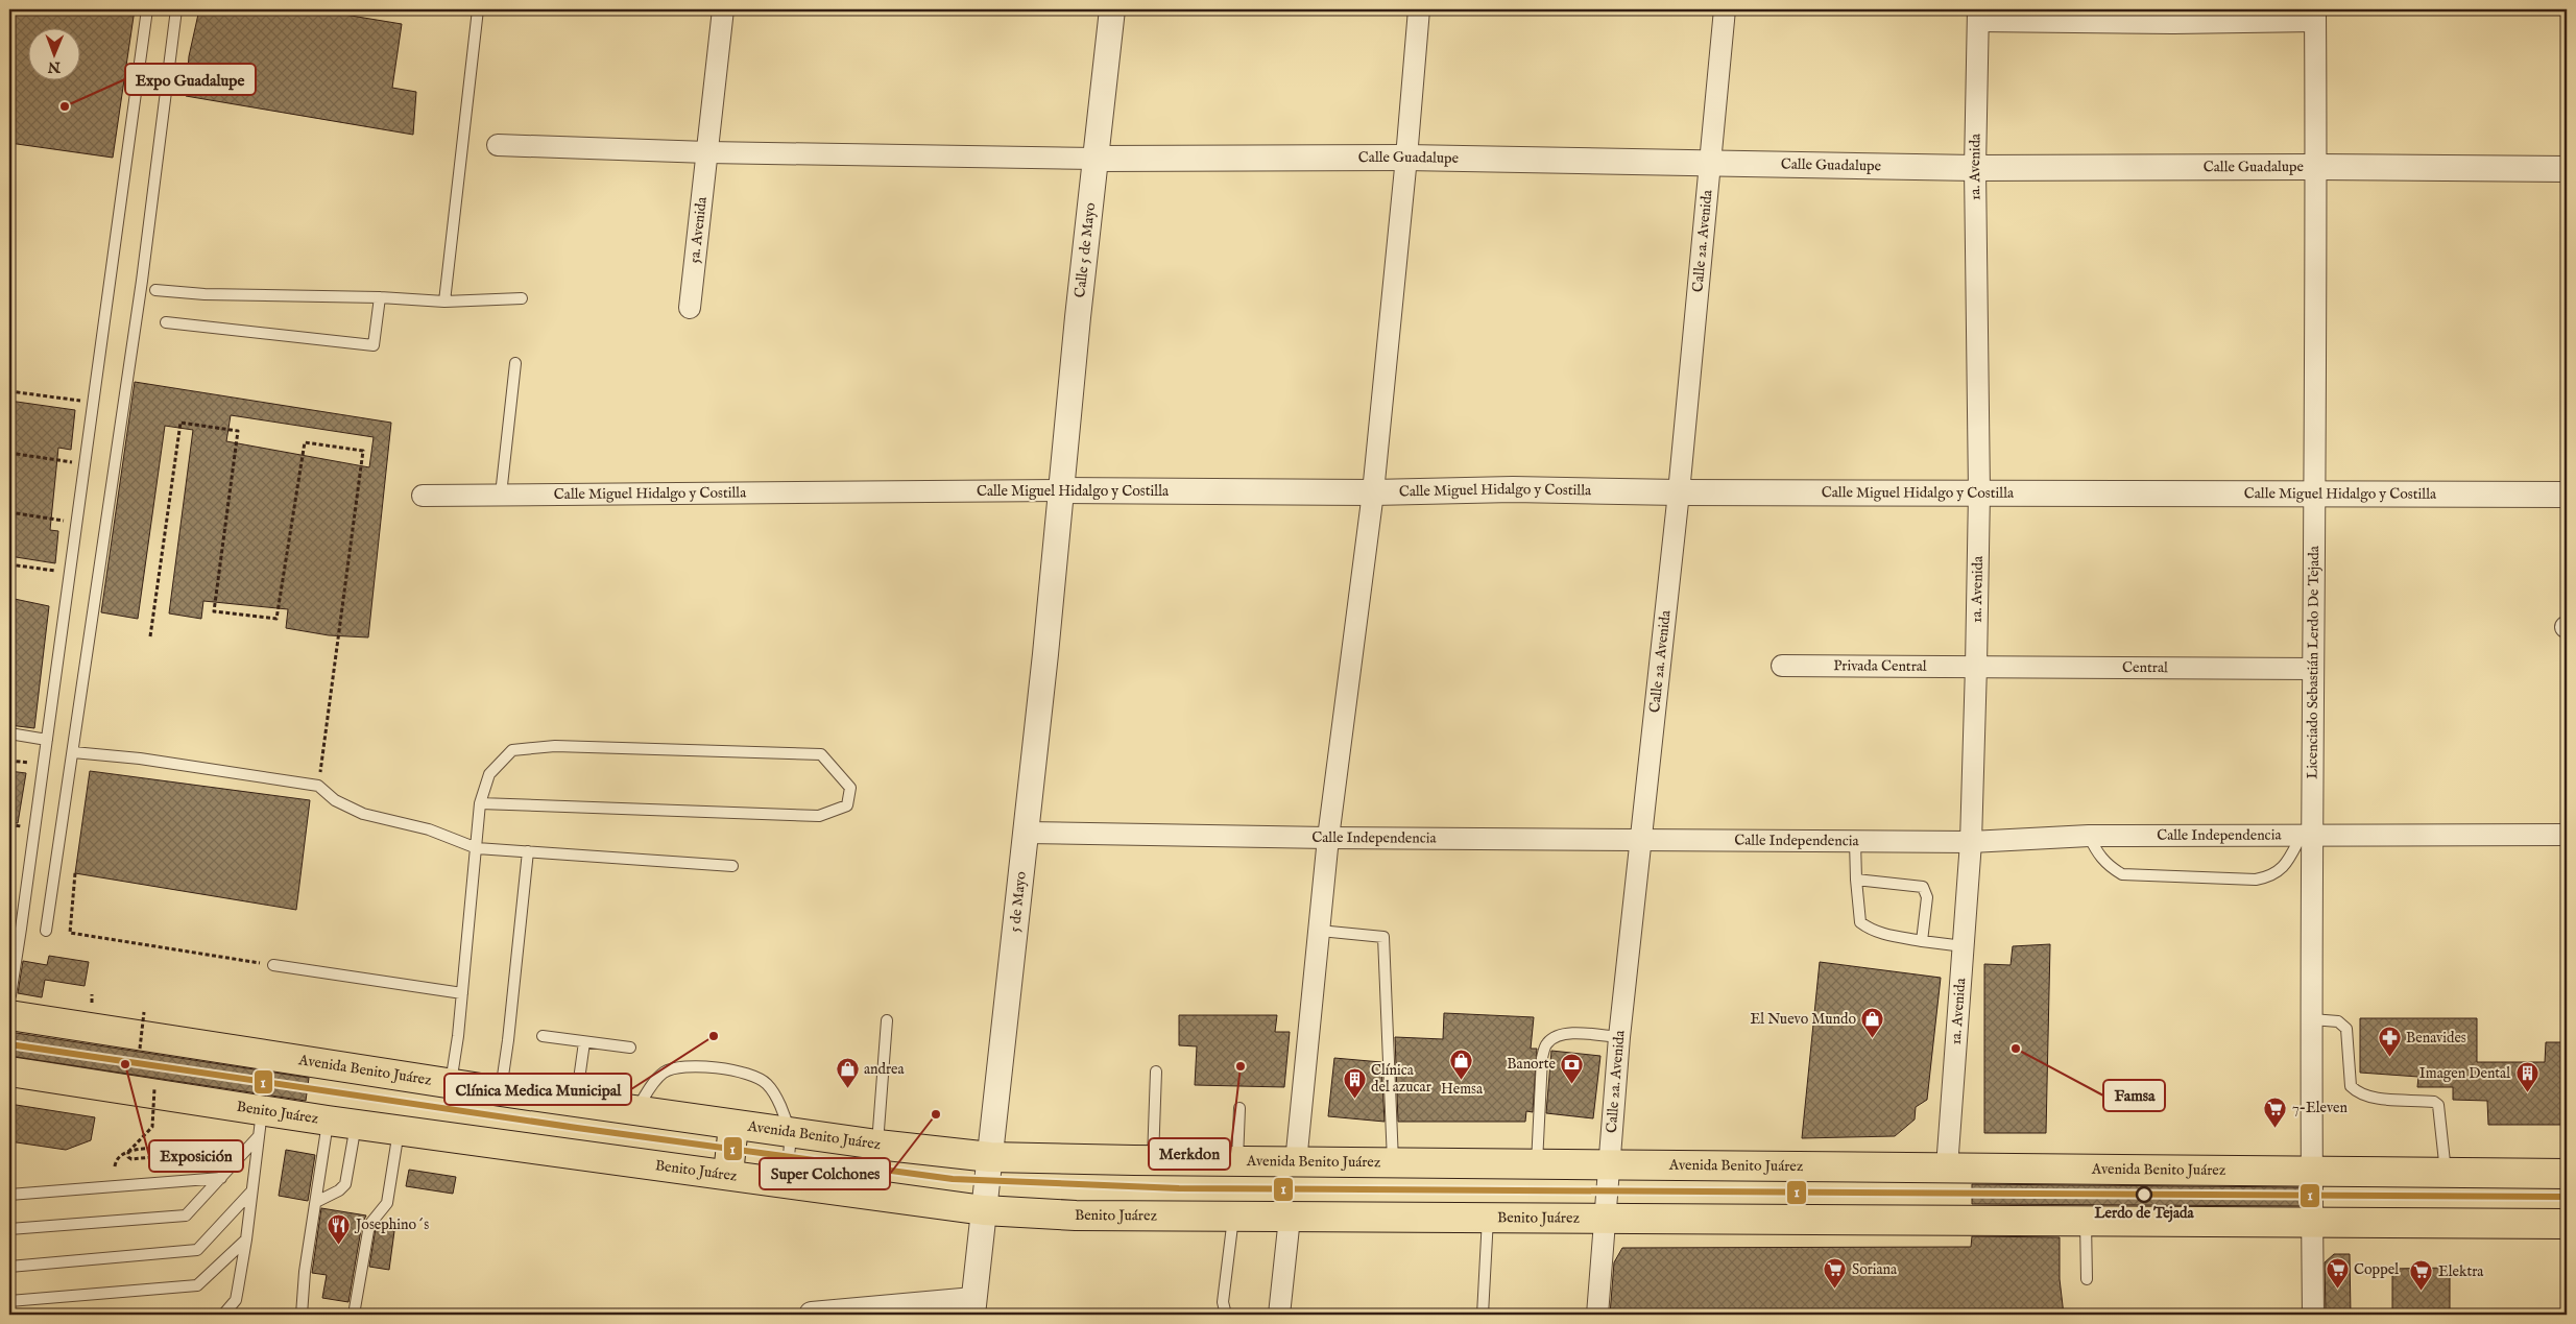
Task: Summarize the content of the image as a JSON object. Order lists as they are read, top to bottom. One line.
{"streets":{"main road":["Avenida Benito Juárez","Benito Juárez"],"street":["Calle Guadalupe","1a. Avenida","5a. Avenida","Calle 2a. Avenida","Calle 5 de Mayo","Calle Miguel Hidalgo y Costilla","Licenciado Sebastián Lerdo De Tejada","Privada Central","Central","Calle Independencia","5 de Mayo"]},"crossings":[["Calle Guadalupe","1a. Avenida"],["Calle Guadalupe","Calle 2a. Avenida"],["Calle Guadalupe","Calle 5 de Mayo"],["Calle Guadalupe","Licenciado Sebastián Lerdo De Tejada"],["1a. Avenida","Calle Miguel Hidalgo y Costilla"],["1a. Avenida","Privada Central"],["1a. Avenida","Central"],["1a. Avenida","Calle Independencia"],["1a. Avenida","Avenida Benito Juárez"],["Calle 2a. Avenida","Calle Miguel Hidalgo y Costilla"],["Calle 2a. Avenida","Calle Independencia"],["Calle 2a. Avenida","Avenida Benito Juárez"],["Calle 2a. Avenida","Benito Juárez"],["Calle 5 de Mayo","Calle Miguel Hidalgo y Costilla"],["Calle 5 de Mayo","5 de Mayo"],["Calle Miguel Hidalgo y Costilla","Licenciado Sebastián Lerdo De Tejada"],["Calle Miguel Hidalgo y Costilla","5 de Mayo"],["Licenciado Sebastián Lerdo De Tejada","Central"],["Licenciado Sebastián Lerdo De Tejada","Calle Independencia"],["Licenciado Sebastián Lerdo De Tejada","Avenida Benito Juárez"],["Privada Central","Central"],["Calle Independencia","5 de Mayo"],["5 de Mayo","Avenida Benito Juárez"],["5 de Mayo","Benito Juárez"]],"places":{"other":["Expo Guadalupe","Clínica Medica Municipal","Famsa","Exposición","Merkdon","Super Colchones","Lerdo de Tejada"],"shop":["El Nuevo Mundo","Hemsa","andrea"],"pharmacy":["Benavides"],"bank":["Banorte"],"building":["Imagen Dental","Clínica del azucar"],"supermarket":["7-Eleven","Soriana","Coppel","Elektra"],"restaurant":["Josephino´s"]},"lines":["transit line 1"],"north":"bottom"}
